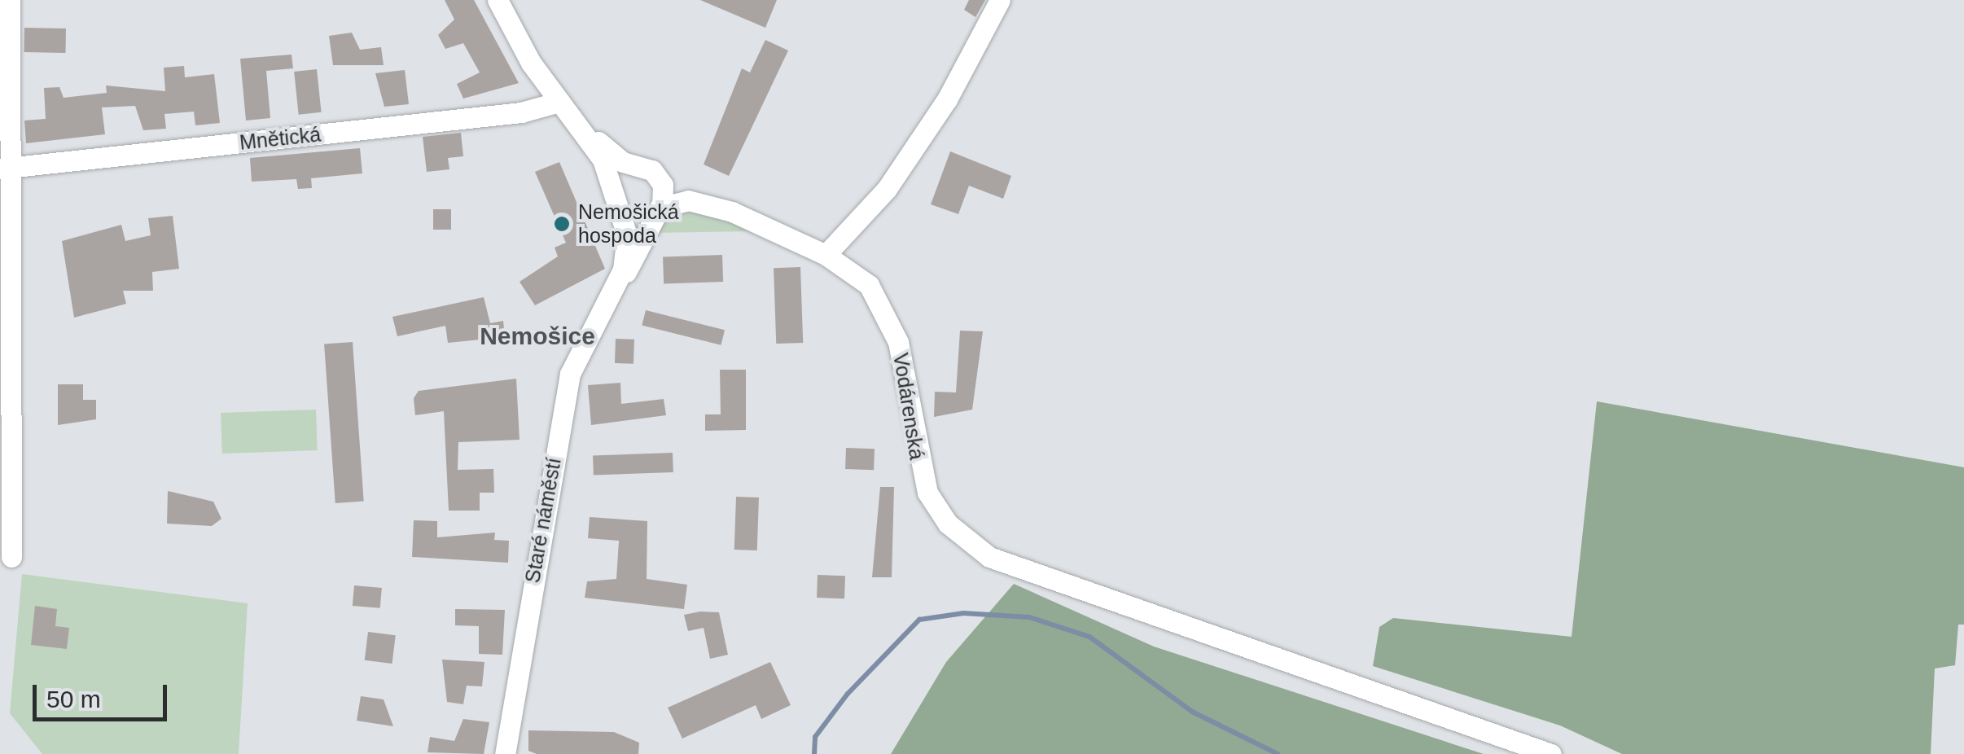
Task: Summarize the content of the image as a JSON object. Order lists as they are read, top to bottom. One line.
{"streets":{"street":["Mnětická","Vodárenská","Staré náměstí"]},"crossings":[["Mnětická","Staré náměstí"],["Vodárenská","Staré náměstí"]],"districts":["Nemošice"],"places":["Nemošická hospoda"],"scale_bar":"50 m"}
